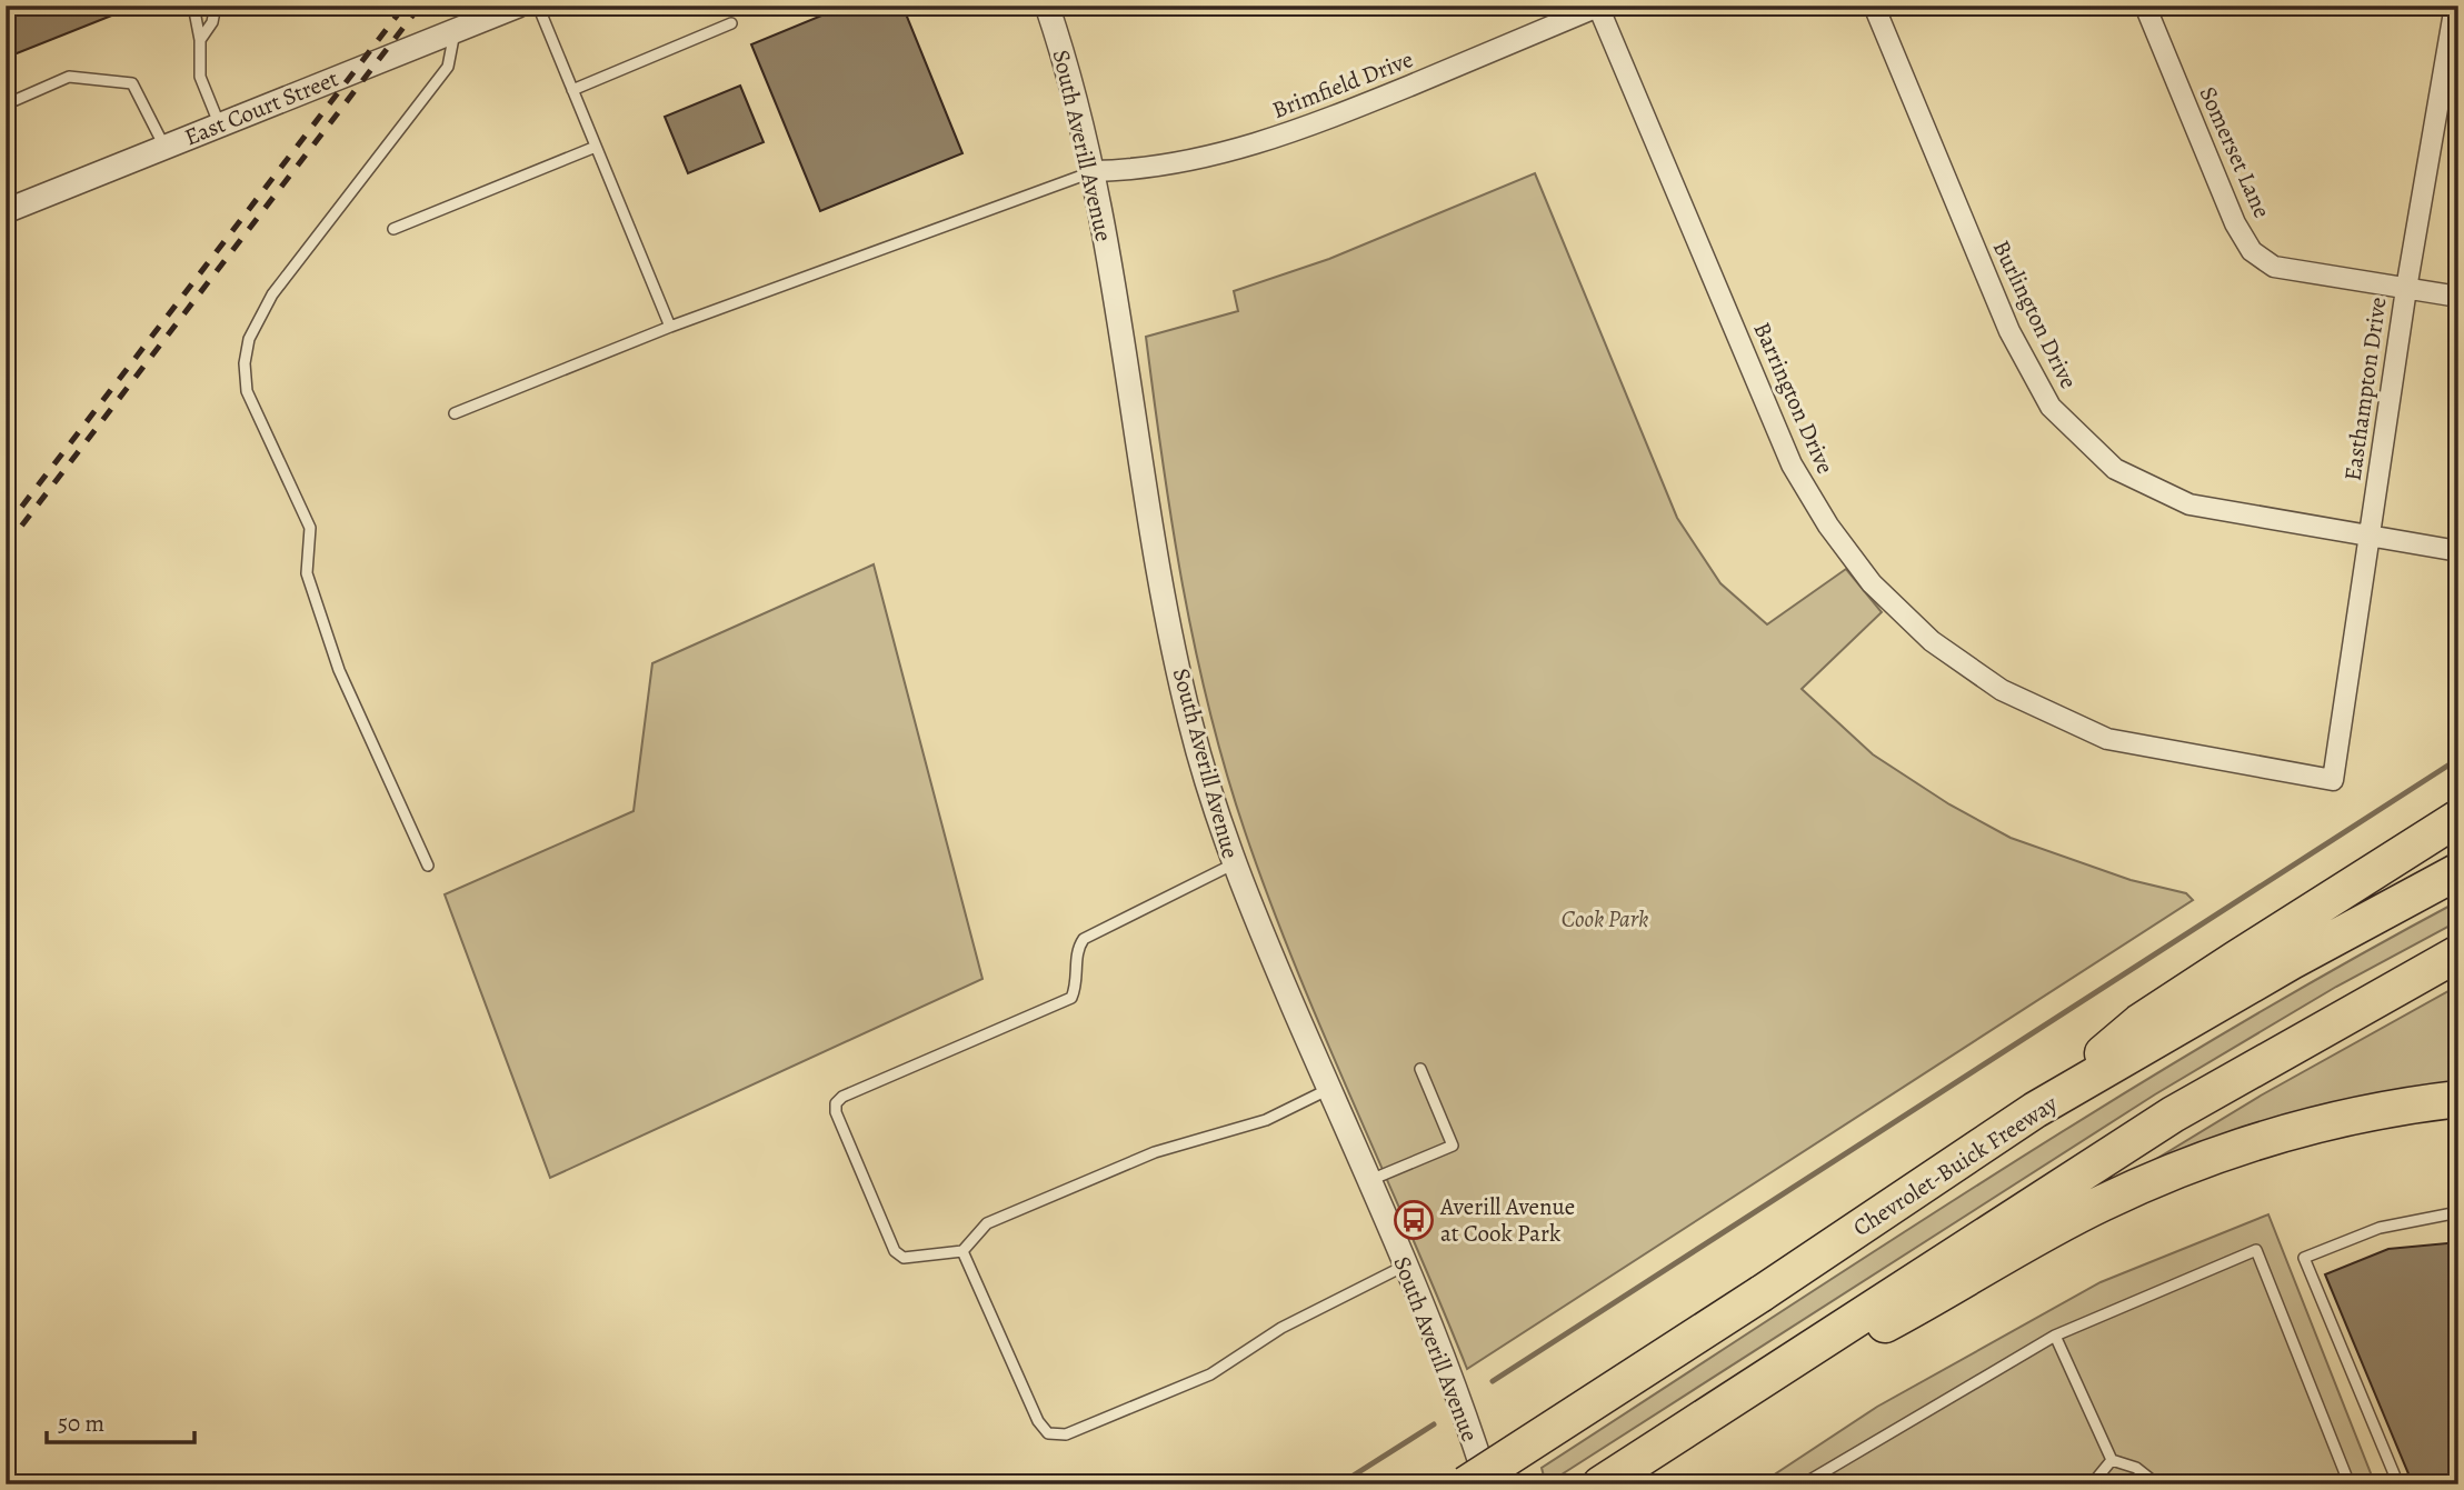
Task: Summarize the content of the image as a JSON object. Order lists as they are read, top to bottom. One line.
{"streets":{"highway":["Chevrolet-Buick Freeway"],"street":["Brimfield Drive","East Court Street","South Averill Avenue","Somerset Lane","Burlington Drive","Easthampton Drive","Barrington Drive"]},"crossings":[["Brimfield Drive","South Averill Avenue"],["Brimfield Drive","Barrington Drive"],["Somerset Lane","Easthampton Drive"],["Burlington Drive","Easthampton Drive"],["Easthampton Drive","Barrington Drive"]],"parks":["Cook Park"],"places":{"bus stop":["Averill Avenue at Cook Park"]},"scale_bar":"50 m"}
